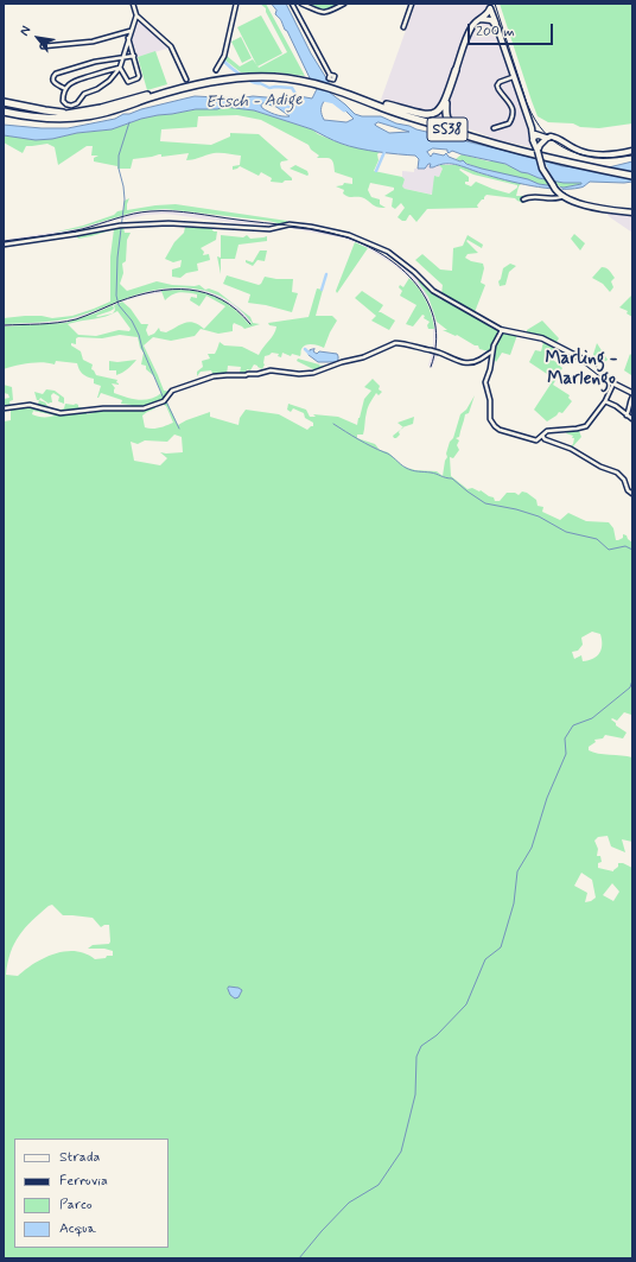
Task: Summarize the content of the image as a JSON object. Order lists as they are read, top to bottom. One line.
{"streets":{"highway":["SS38"]},"districts":["Marling - Marlengo"],"water":["Etsch - Adige"],"legend":["Strada","Ferrovia","Parco","Acqua"],"scale_bar":"200 m","north":"top left"}
